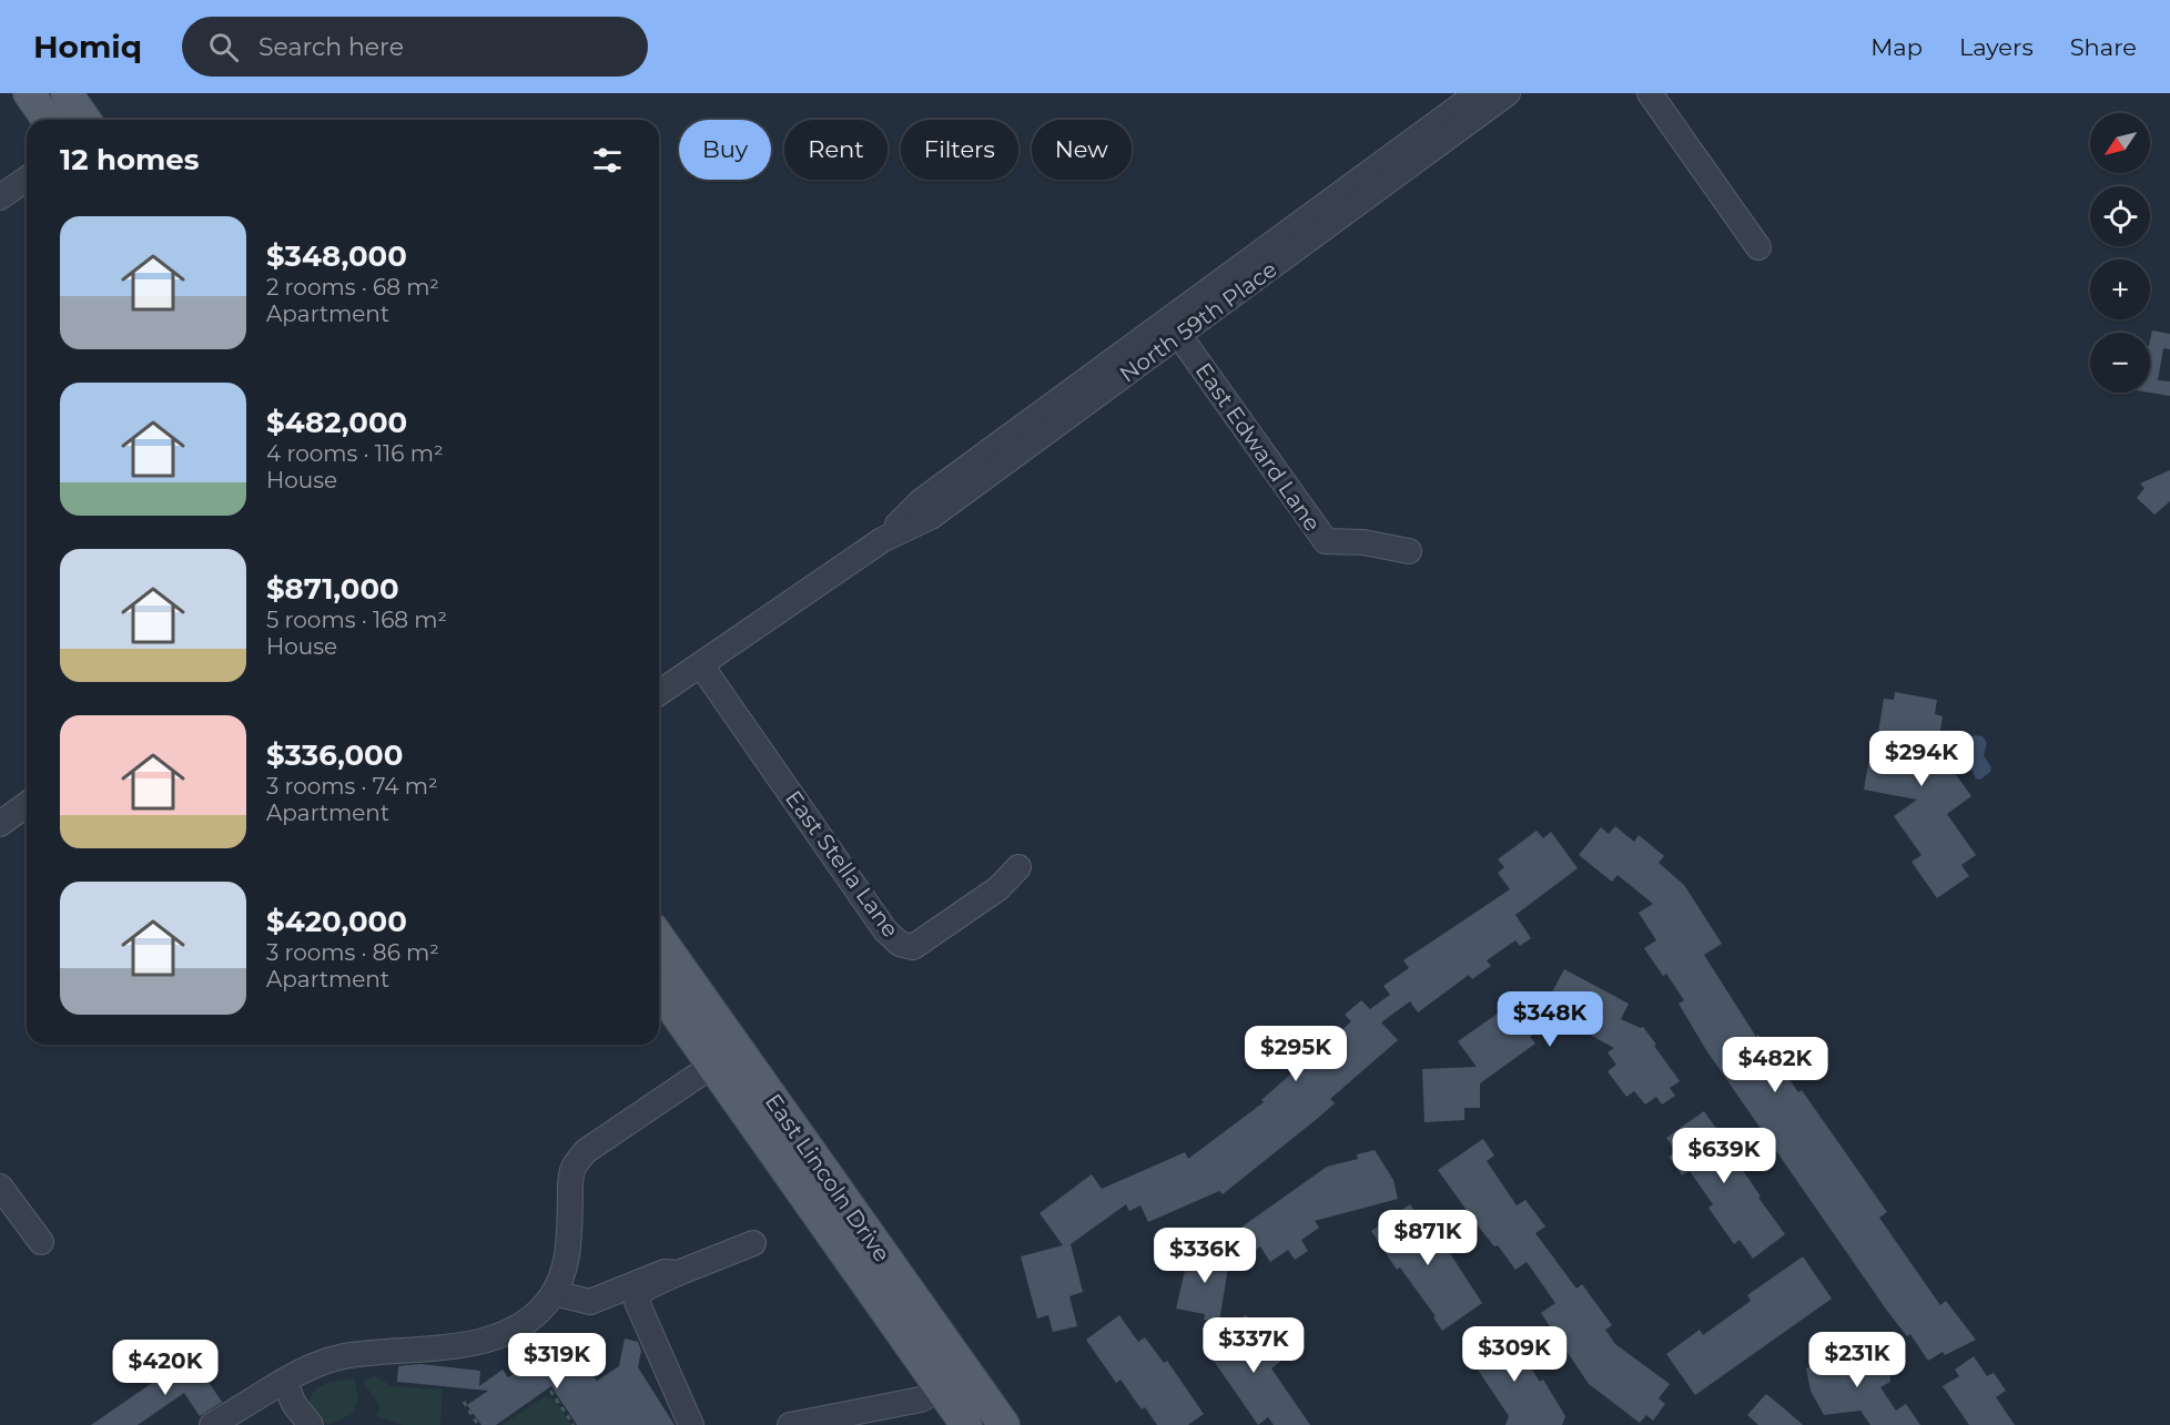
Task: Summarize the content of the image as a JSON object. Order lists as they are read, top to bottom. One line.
{"streets":{"main road":["East Lincoln Drive"],"street":["North 59th Place","East Edward Lane","East Stella Lane"]},"crossings":[["North 59th Place","East Edward Lane"],["North 59th Place","East Stella Lane"]],"north":"bottom left","page":{"header":"Homiq","search":"Search here","nav":["Map","Layers","Share"],"map_buttons":["+","−"],"chip":["Buy","Rent","Filters","New"],"heading":"12 homes","list":[{"name":"$348,000","note":"2 rooms · 68 m² · Apartment"},{"name":"$482,000","note":"4 rooms · 116 m² · House"},{"name":"$871,000","note":"5 rooms · 168 m² · House"},{"name":"$336,000","note":"3 rooms · 74 m² · Apartment"},{"name":"$420,000","note":"3 rooms · 86 m² · Apartment"}],"price":["$294K","$348K","$295K","$482K","$639K","$871K","$336K","$337K","$309K","$231K","$319K","$420K"]}}
